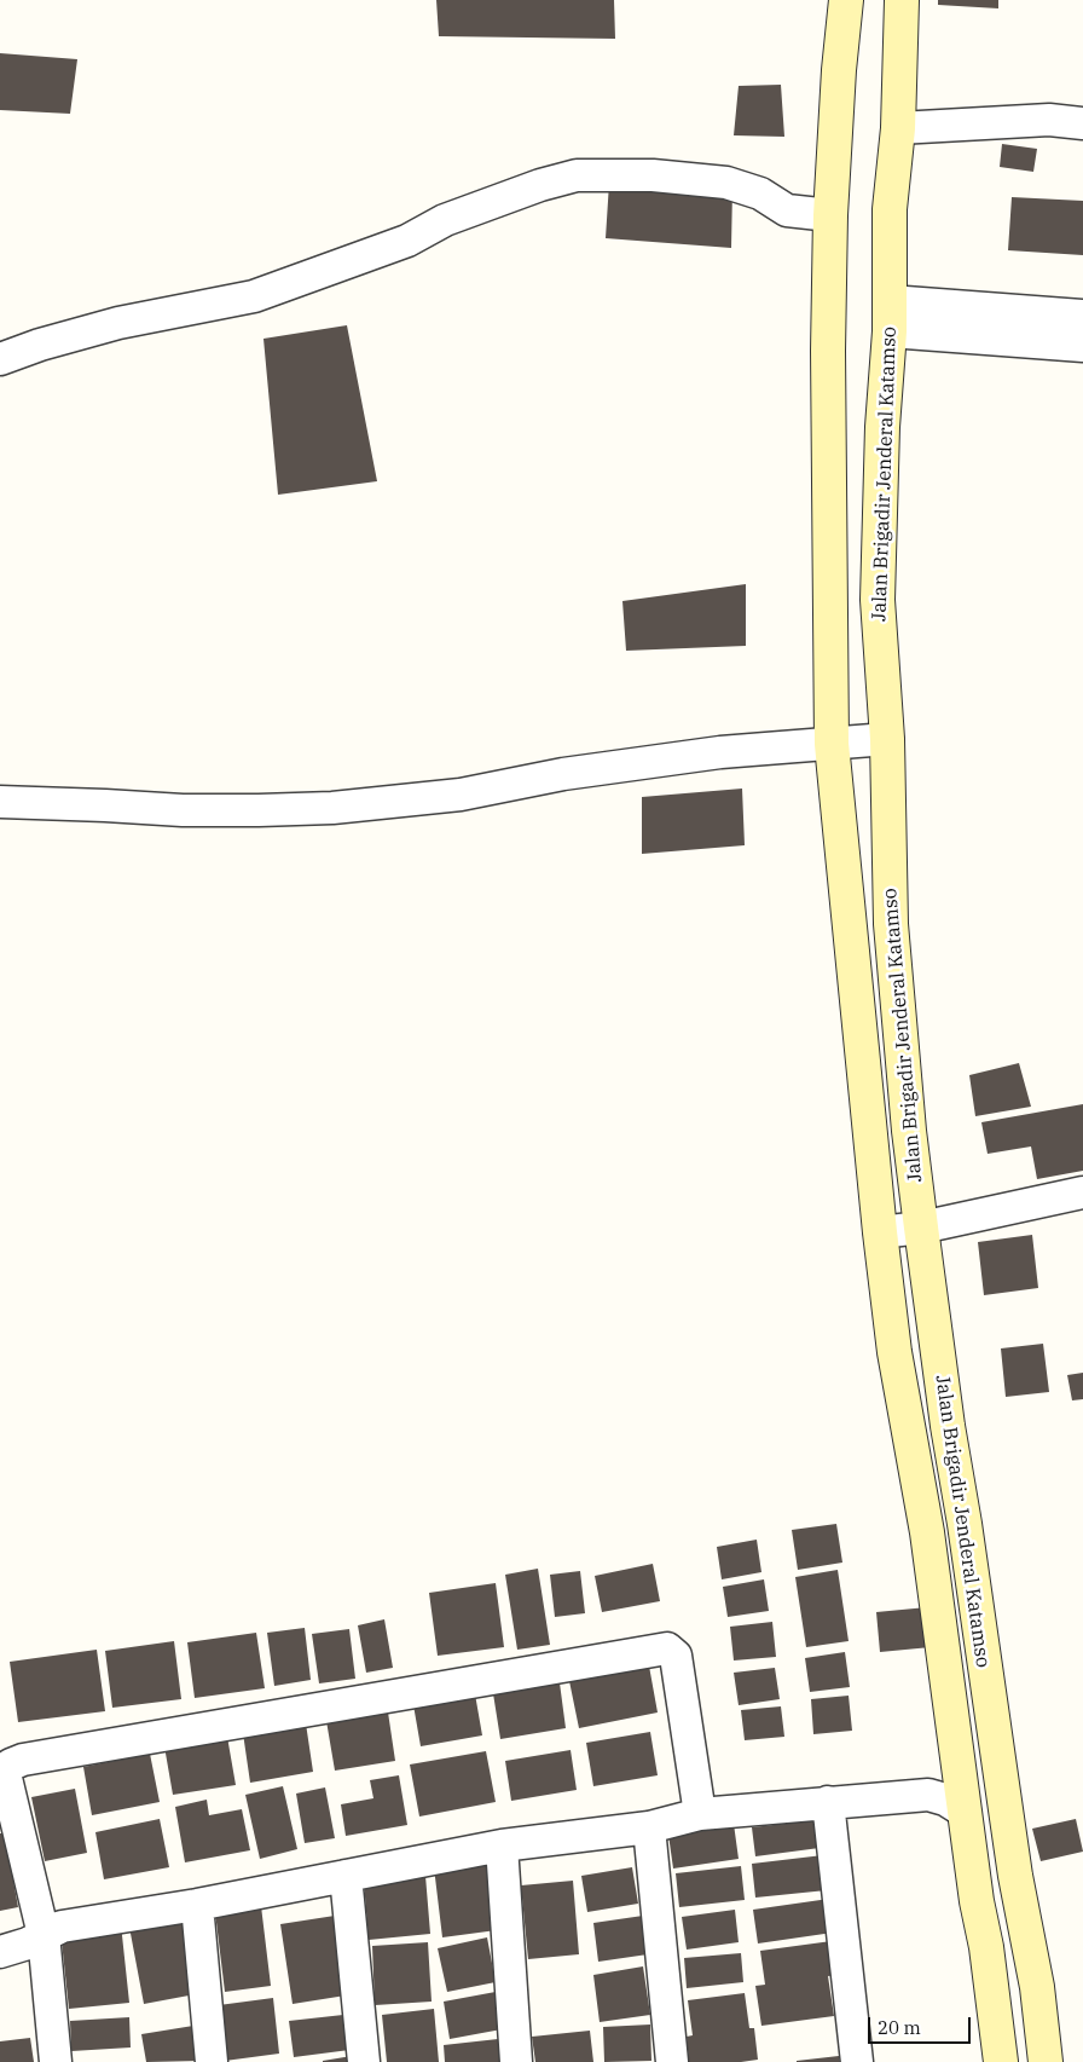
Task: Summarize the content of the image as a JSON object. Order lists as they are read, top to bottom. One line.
{"streets":{"main road":["Jalan Brigadir Jenderal Katamso"]},"scale_bar":"20 m"}
